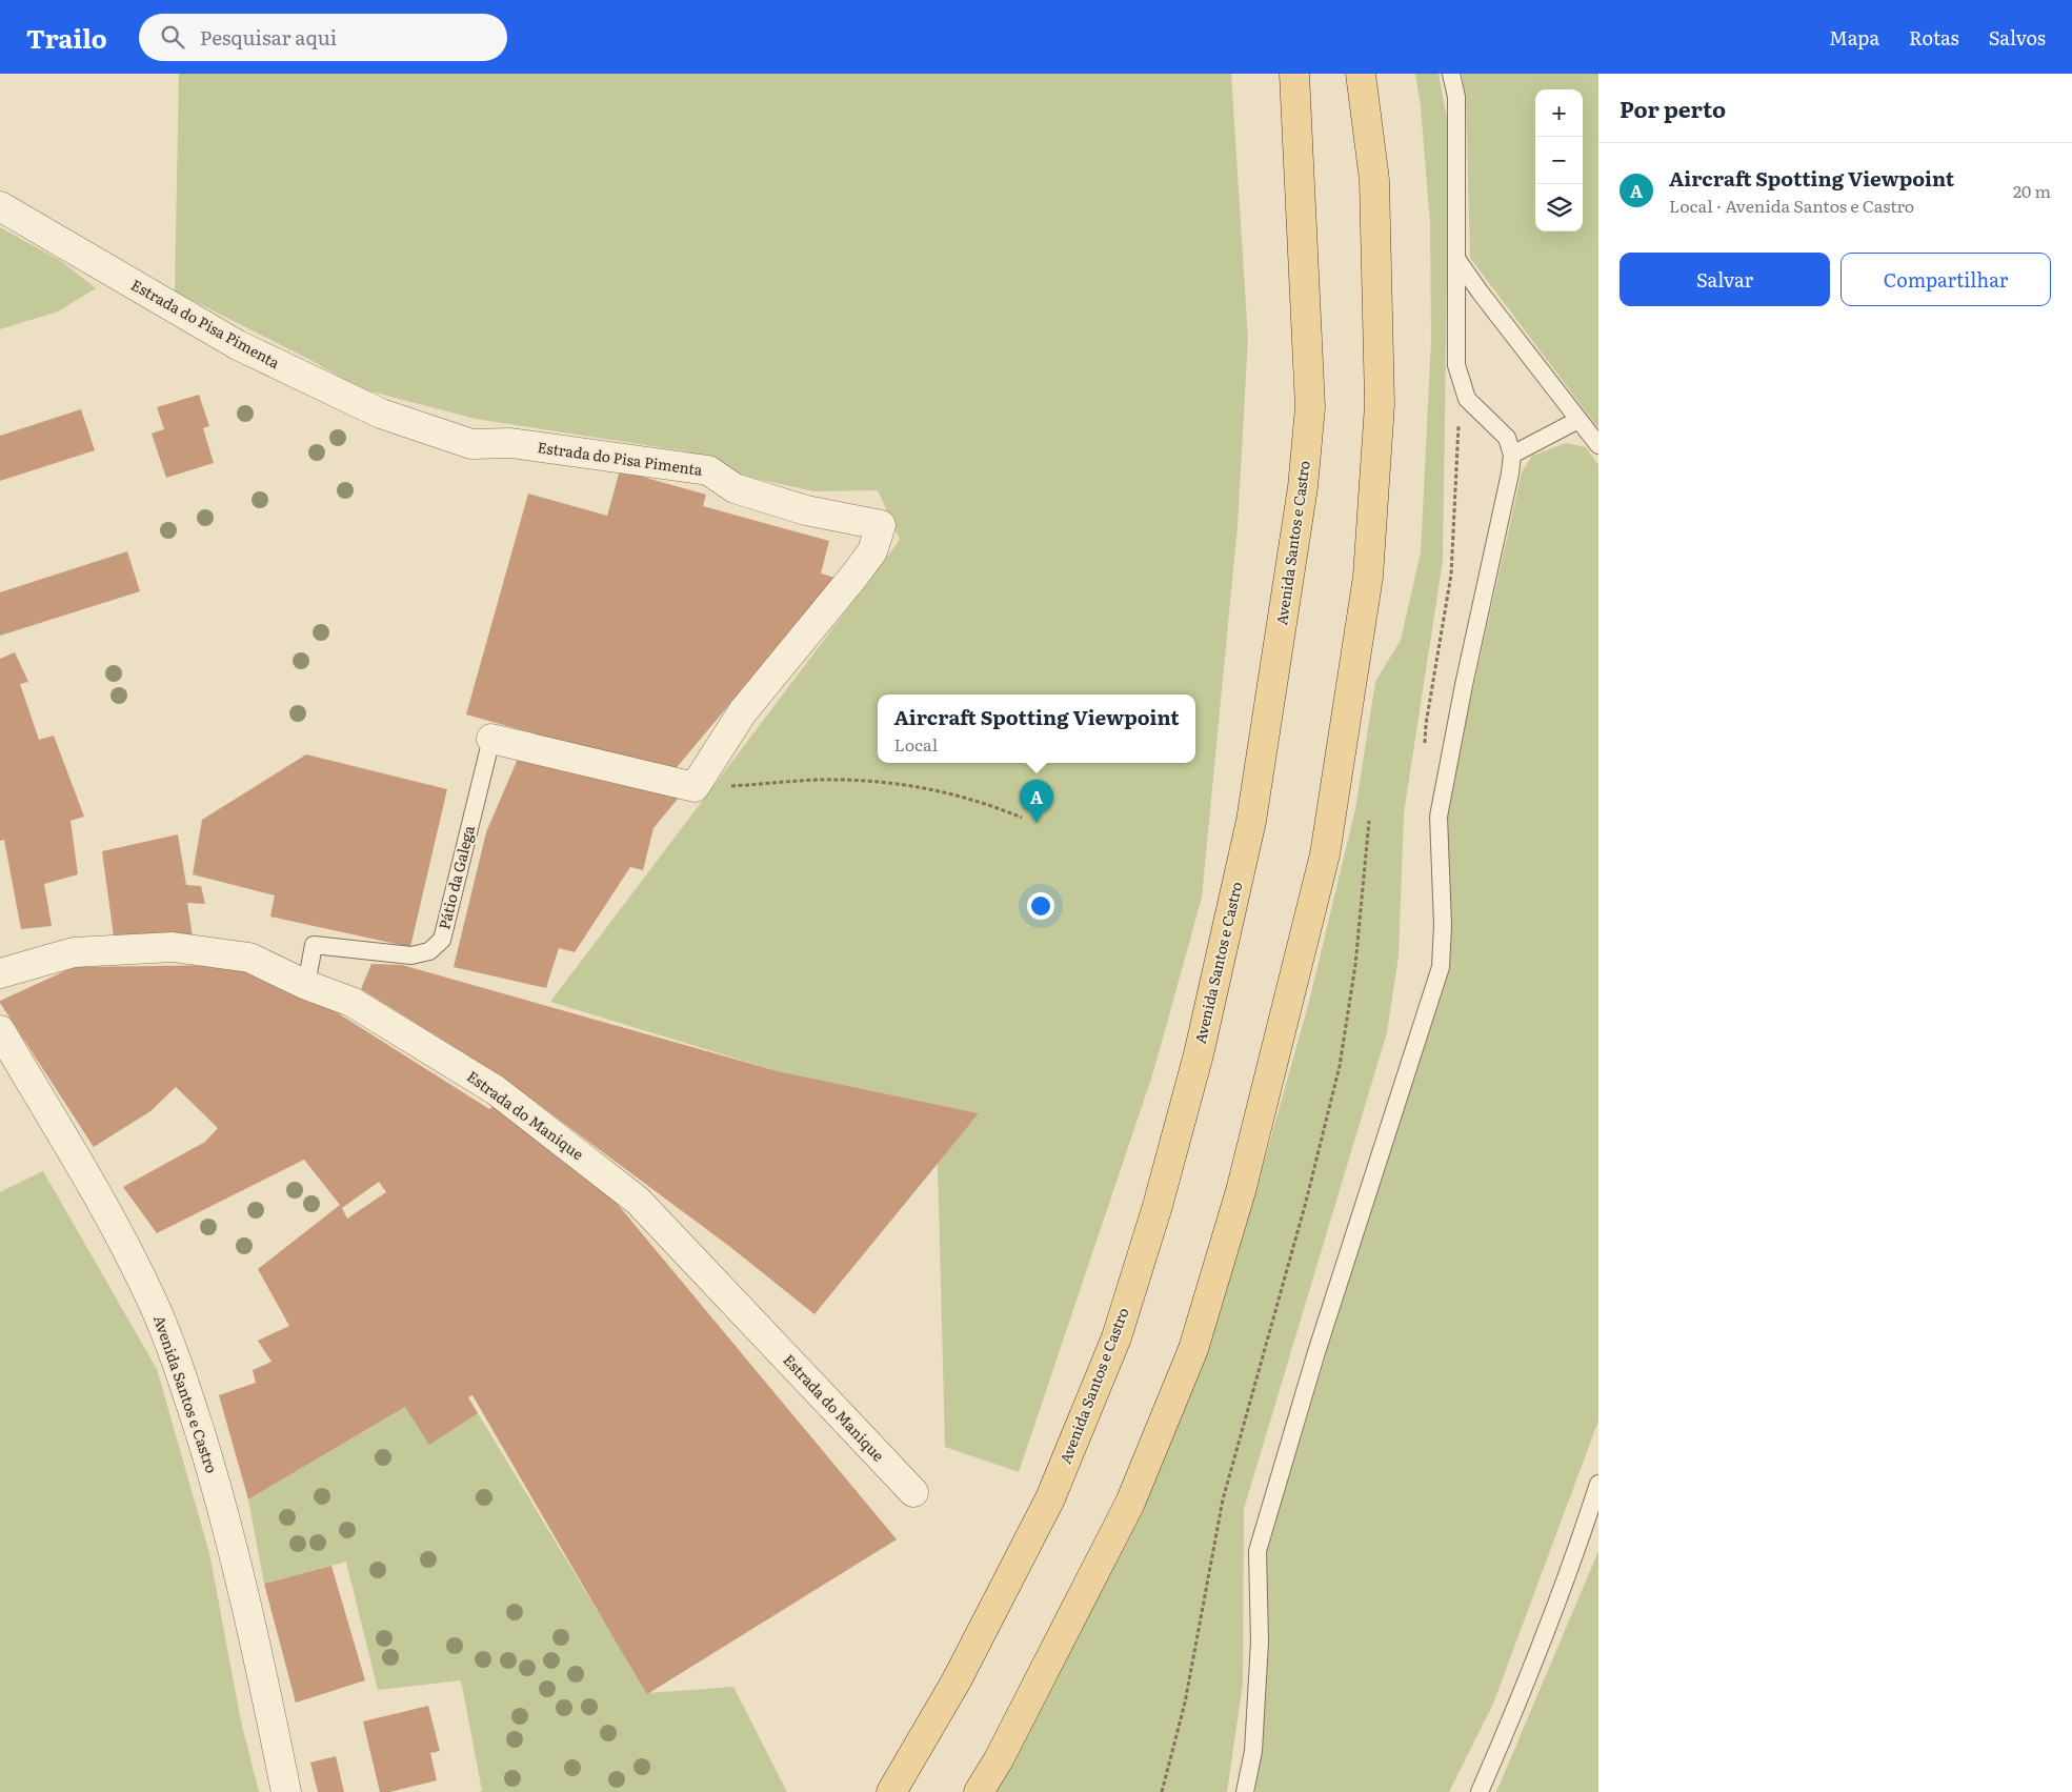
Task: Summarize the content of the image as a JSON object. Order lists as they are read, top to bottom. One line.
{"streets":{"main road":["Avenida Santos e Castro"],"street":["Estrada do Pisa Pimenta","Estrada do Manique"],"lane":["Pátio da Galega"]},"crossings":[["Pátio da Galega","Estrada do Manique"]],"page":{"header":"Trailo","search":"Pesquisar aqui","nav":["Mapa","Rotas","Salvos"],"heading":"Por perto","map_buttons":["+","−"],"list":[{"mark":"A","name":"Aircraft Spotting Viewpoint","note":"Local · Avenida Santos e Castro","value":"20 m"}],"buttons":["Salvar","Compartilhar"],"popup":["Aircraft Spotting Viewpoint","Local"],"pins":"A"}}
